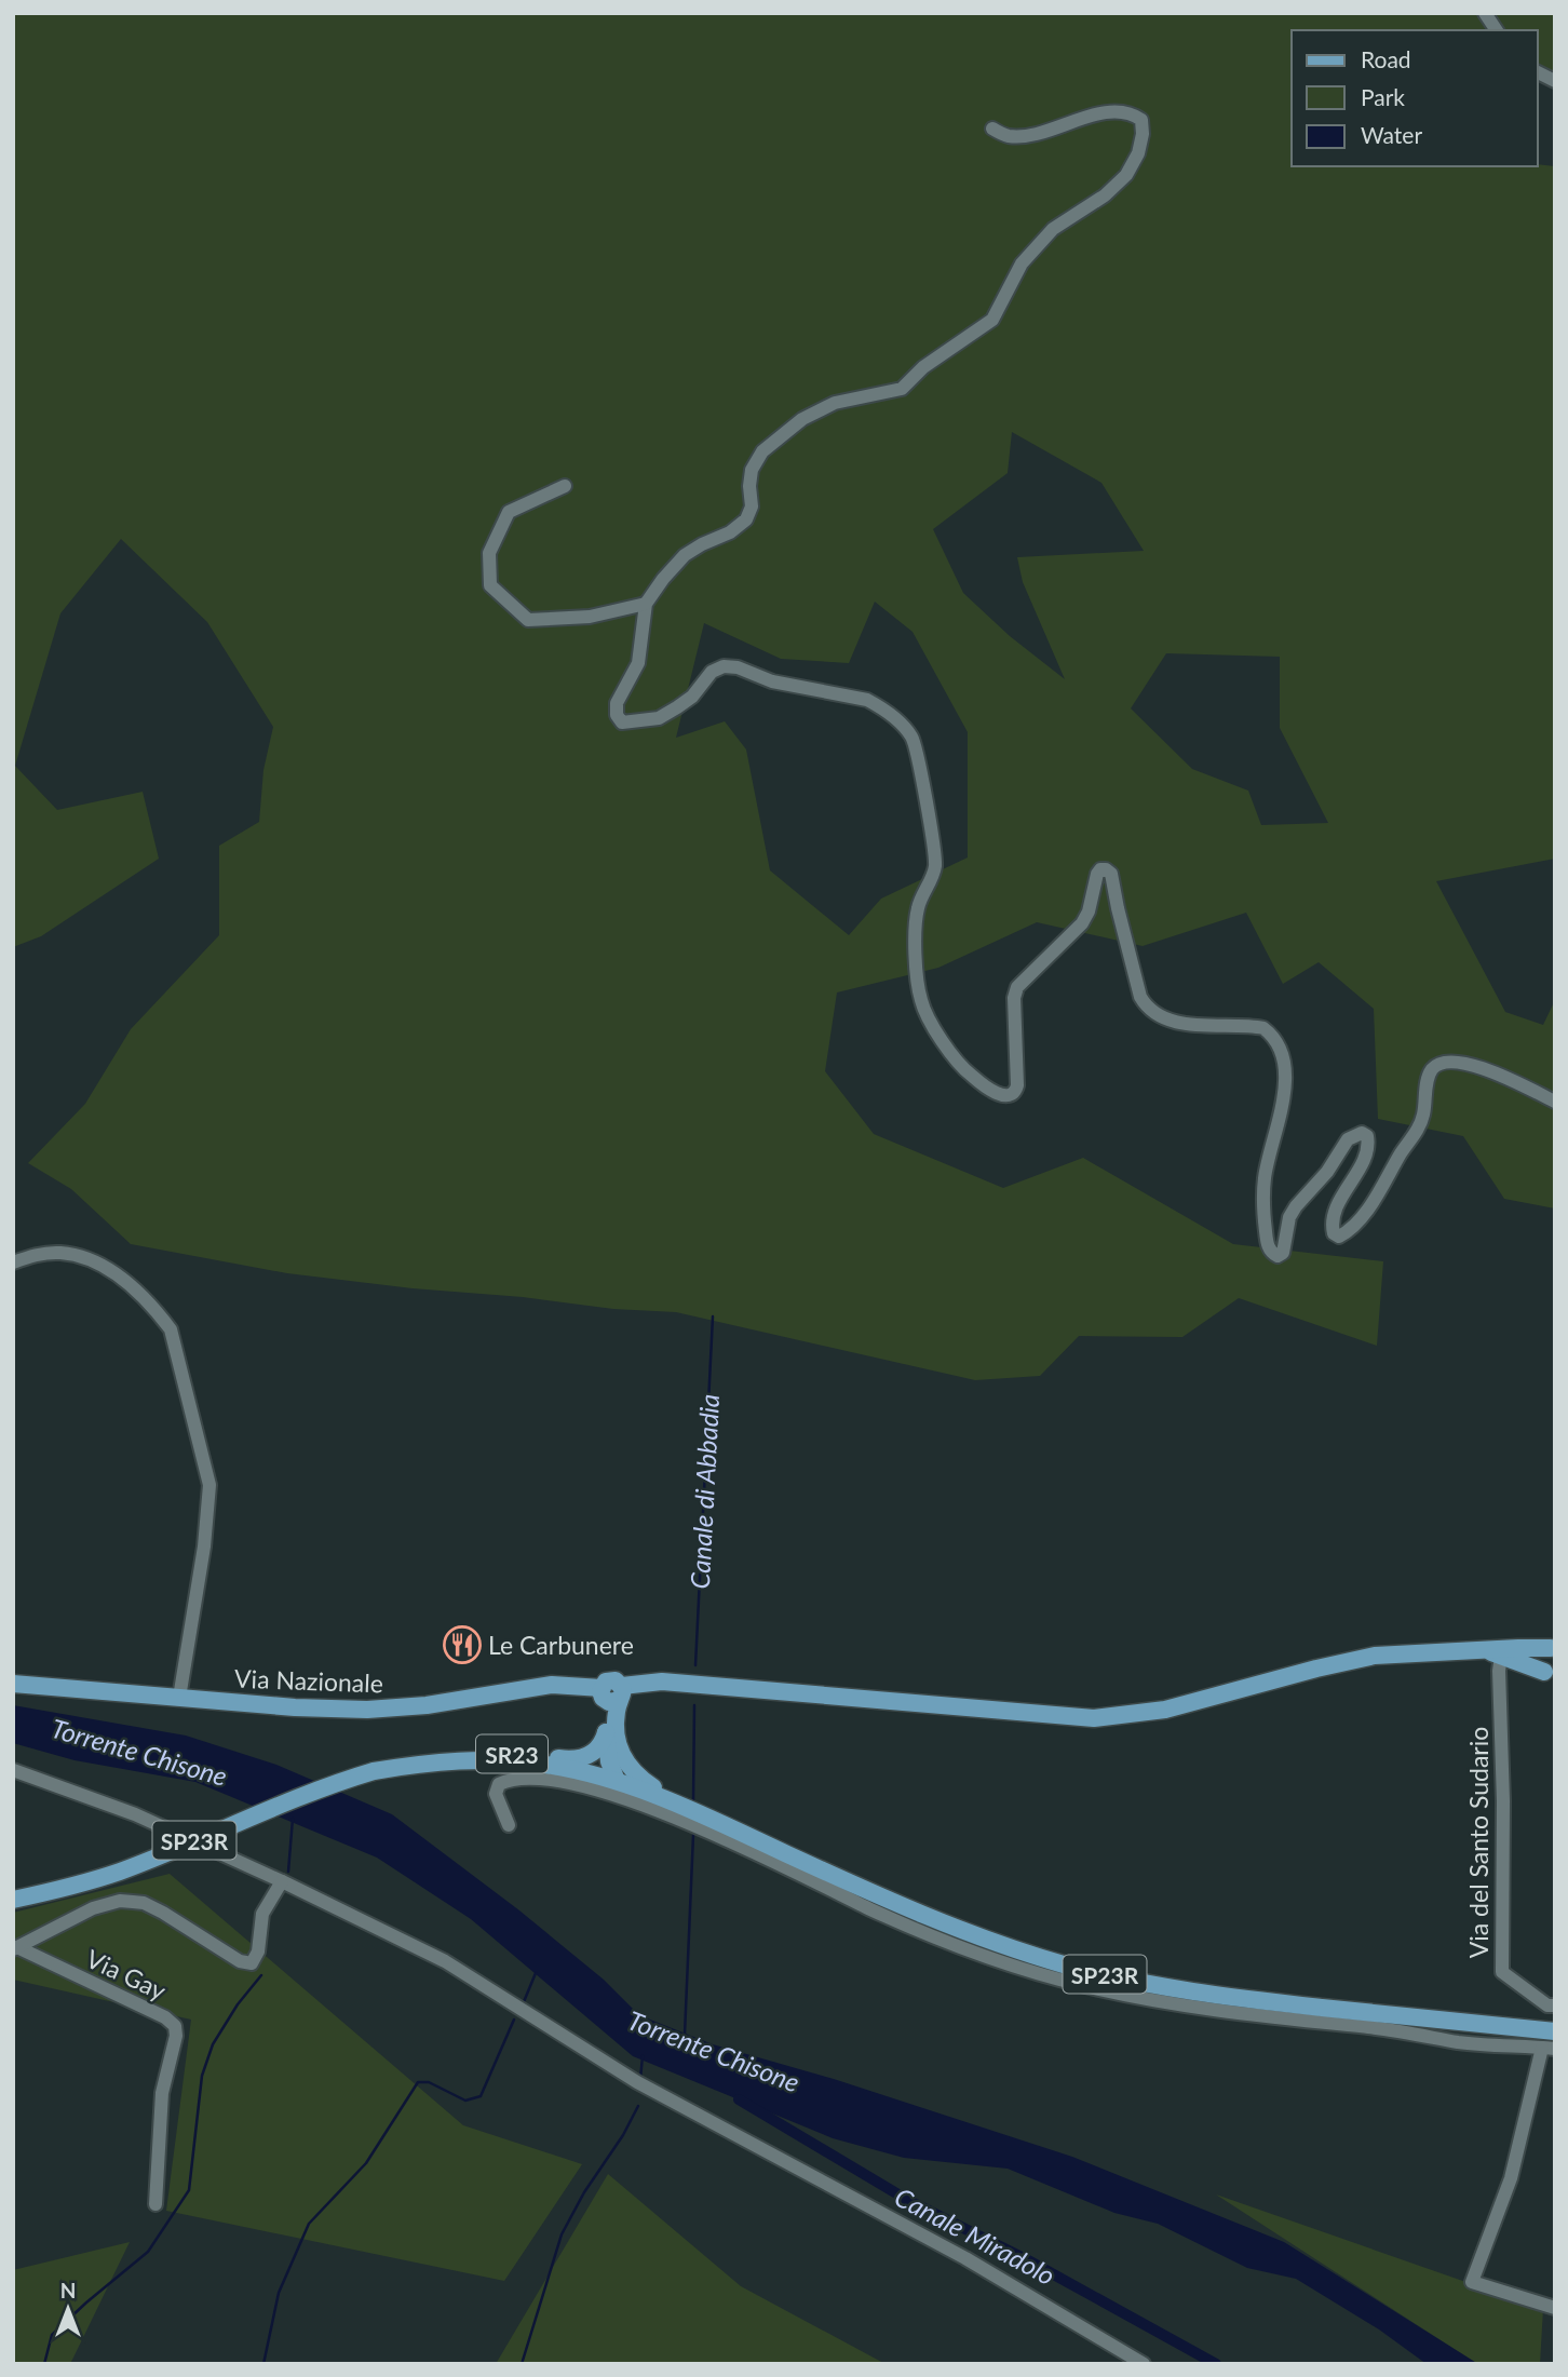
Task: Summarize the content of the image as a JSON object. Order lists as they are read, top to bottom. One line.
{"streets":{"main road":["Via Nazionale","SR23","SP23R"],"street":["Via del Santo Sudario","Via Gay"]},"crossings":[["SR23","SP23R"]],"water":["Canale di Abbadia","Torrente Chisone","Canale Miradolo"],"places":{"restaurant":["Le Carbunere"]},"legend":["Road","Park","Water"],"north":"top"}
